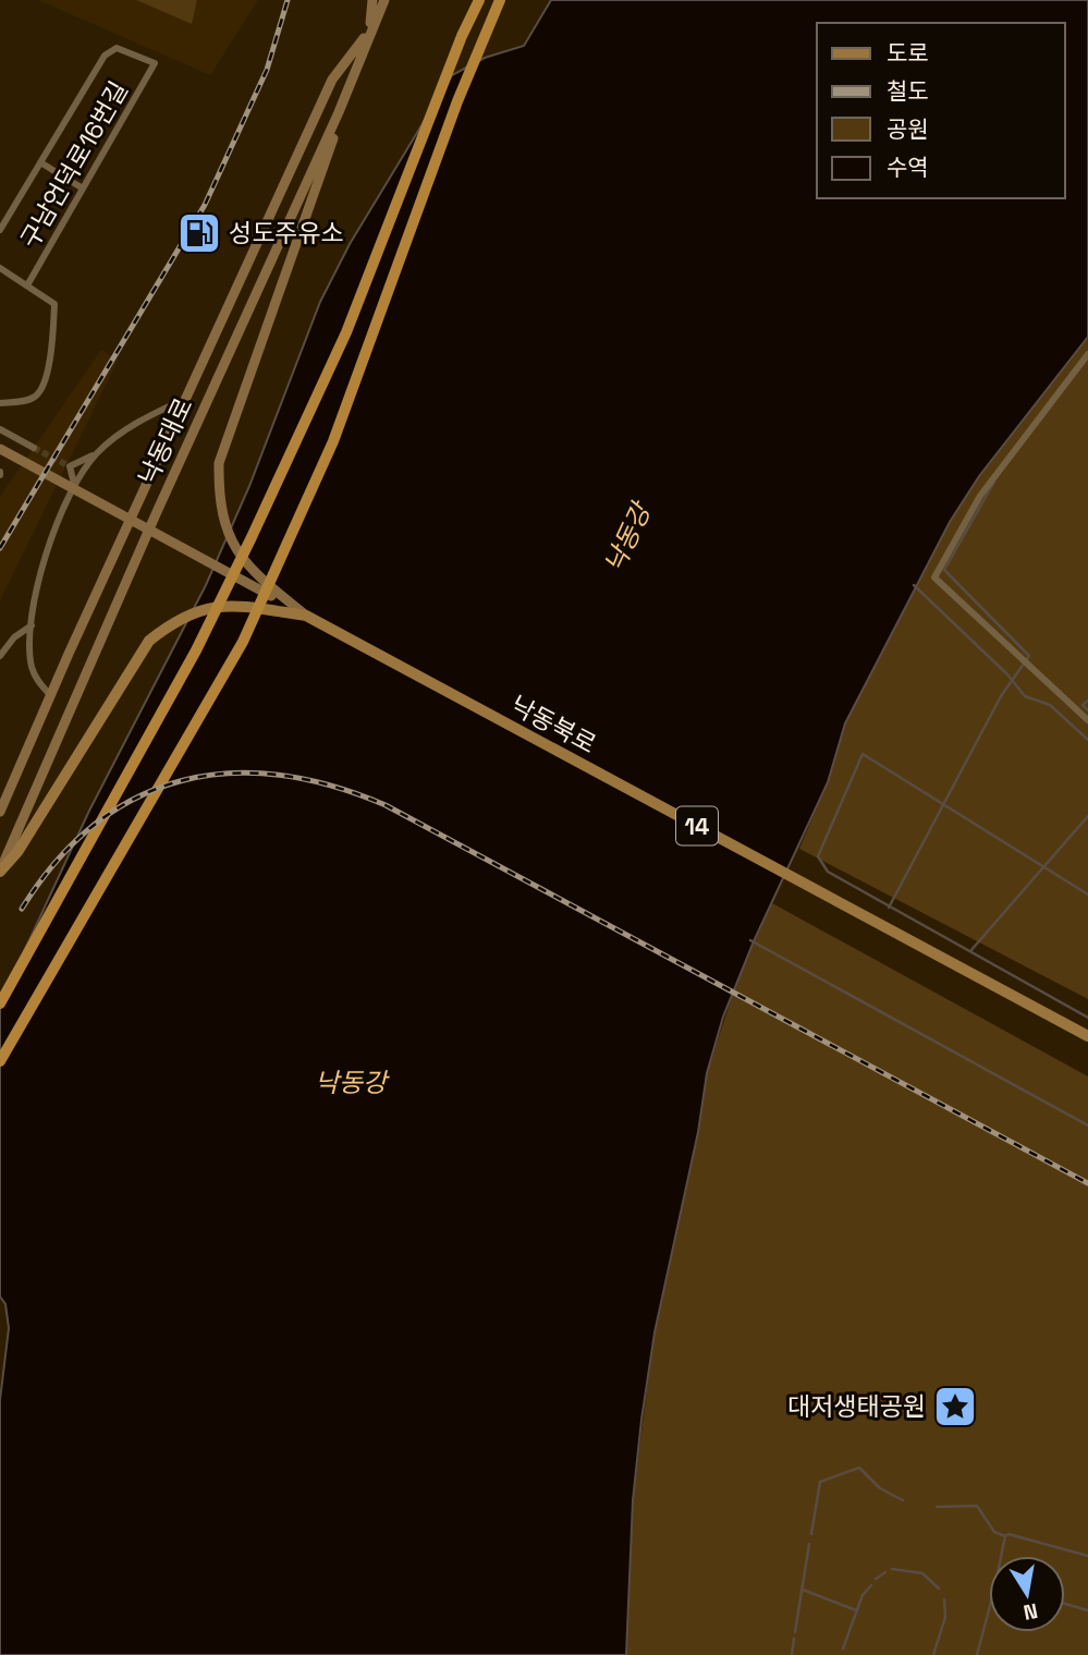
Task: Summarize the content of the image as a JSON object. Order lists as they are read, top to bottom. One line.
{"streets":{"main road":["낙동대로","낙동북로","14"],"street":["구남언덕로16번길"]},"crossings":[["낙동대로","14"],["낙동북로","14"]],"water":["낙동강"],"places":{"fuel station":["성도주유소"],"place":["대저생태공원"]},"legend":["도로","철도","공원","수역"],"north":"bottom"}
